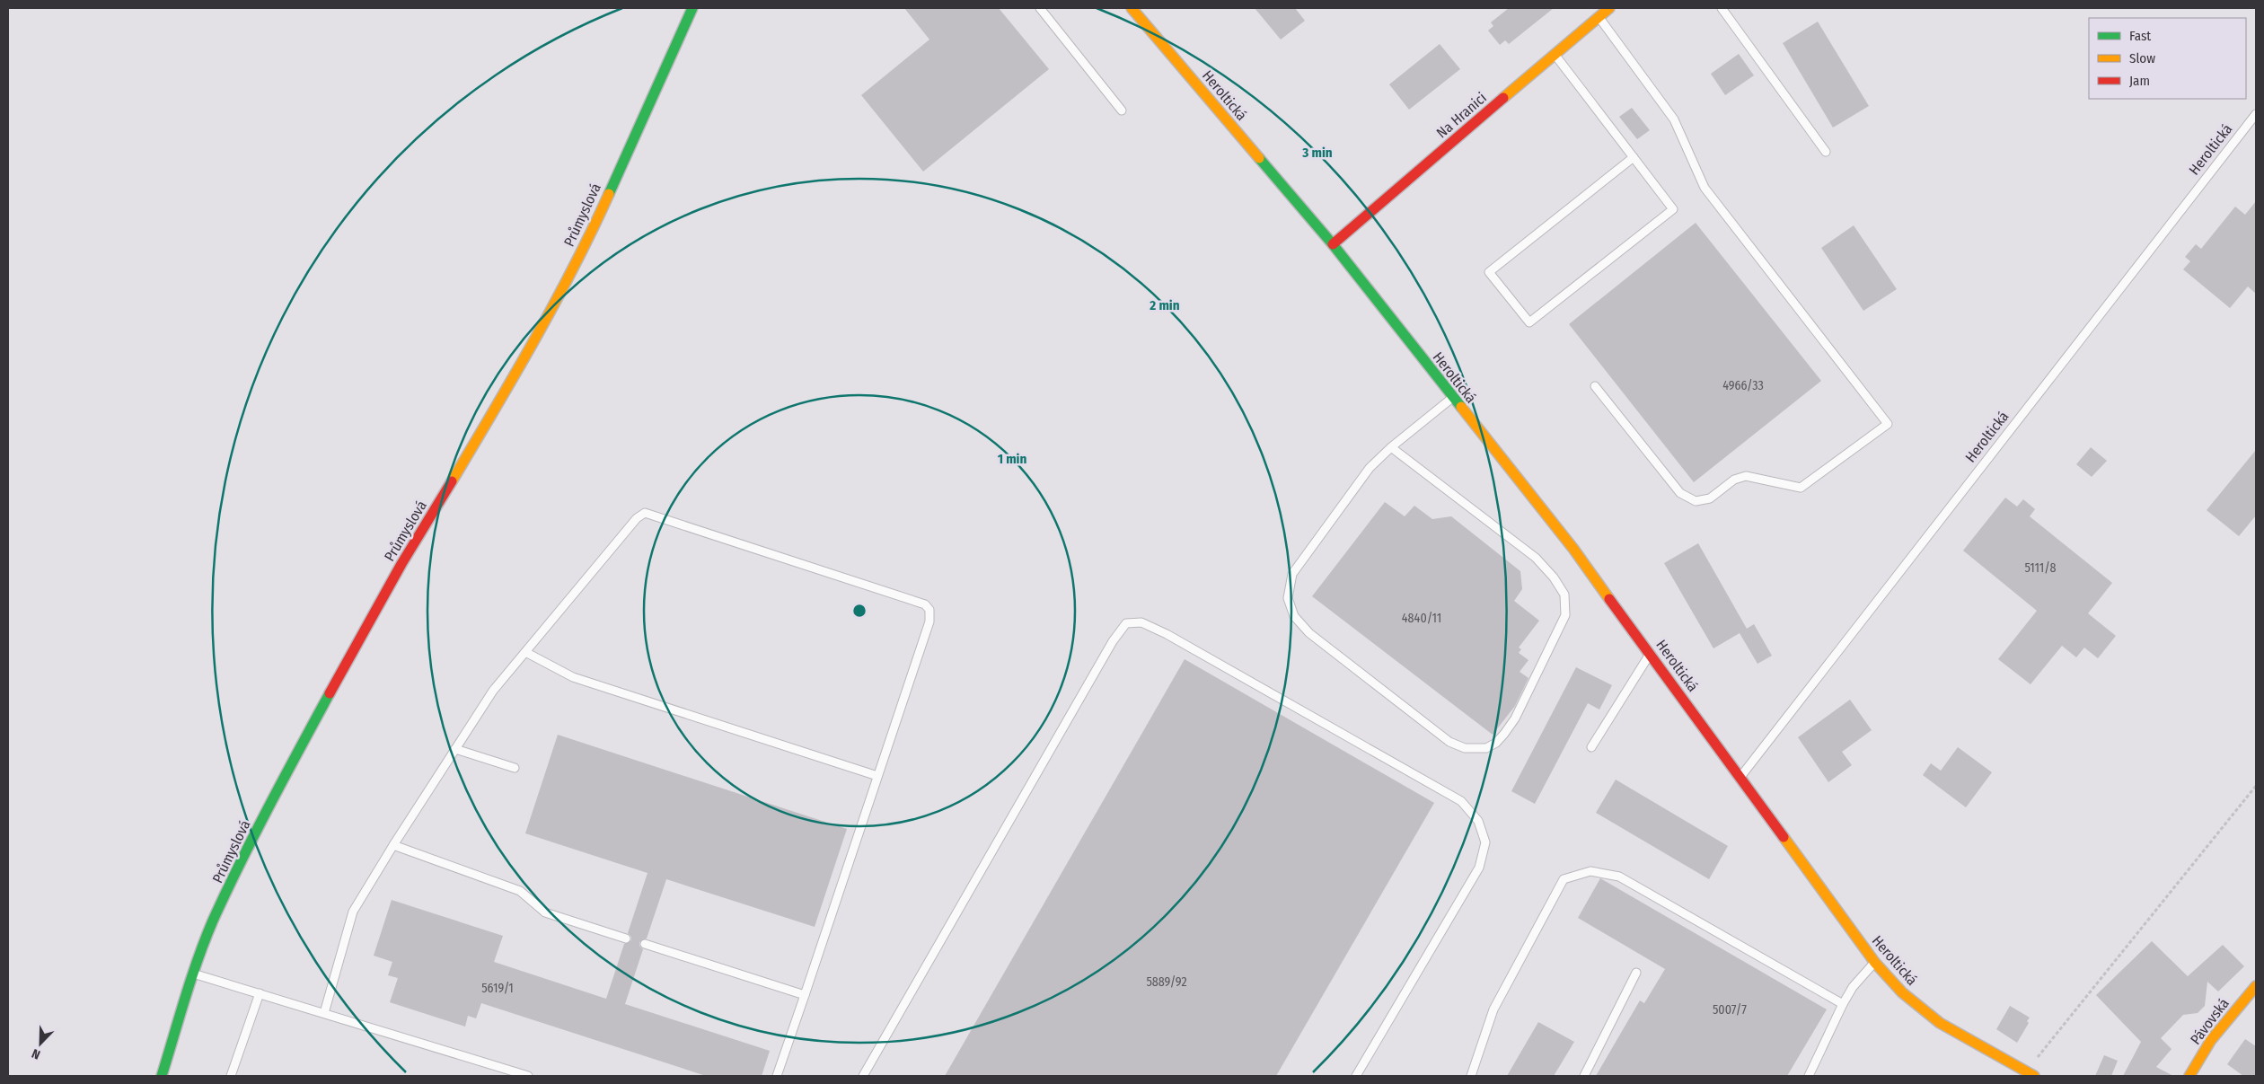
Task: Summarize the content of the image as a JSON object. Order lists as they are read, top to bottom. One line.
{"streets":{"street":["Heroltická","Na Hranici","Průmyslová","Pávovská"]},"crossings":[["Heroltická","Na Hranici"]],"house_numbers":["4966/33","5111/8","4840/11","5889/92","5619/1","5007/7"],"legend":["Fast","Slow","Jam"],"north":"bottom left","rings":["3 min","2 min","1 min"]}
